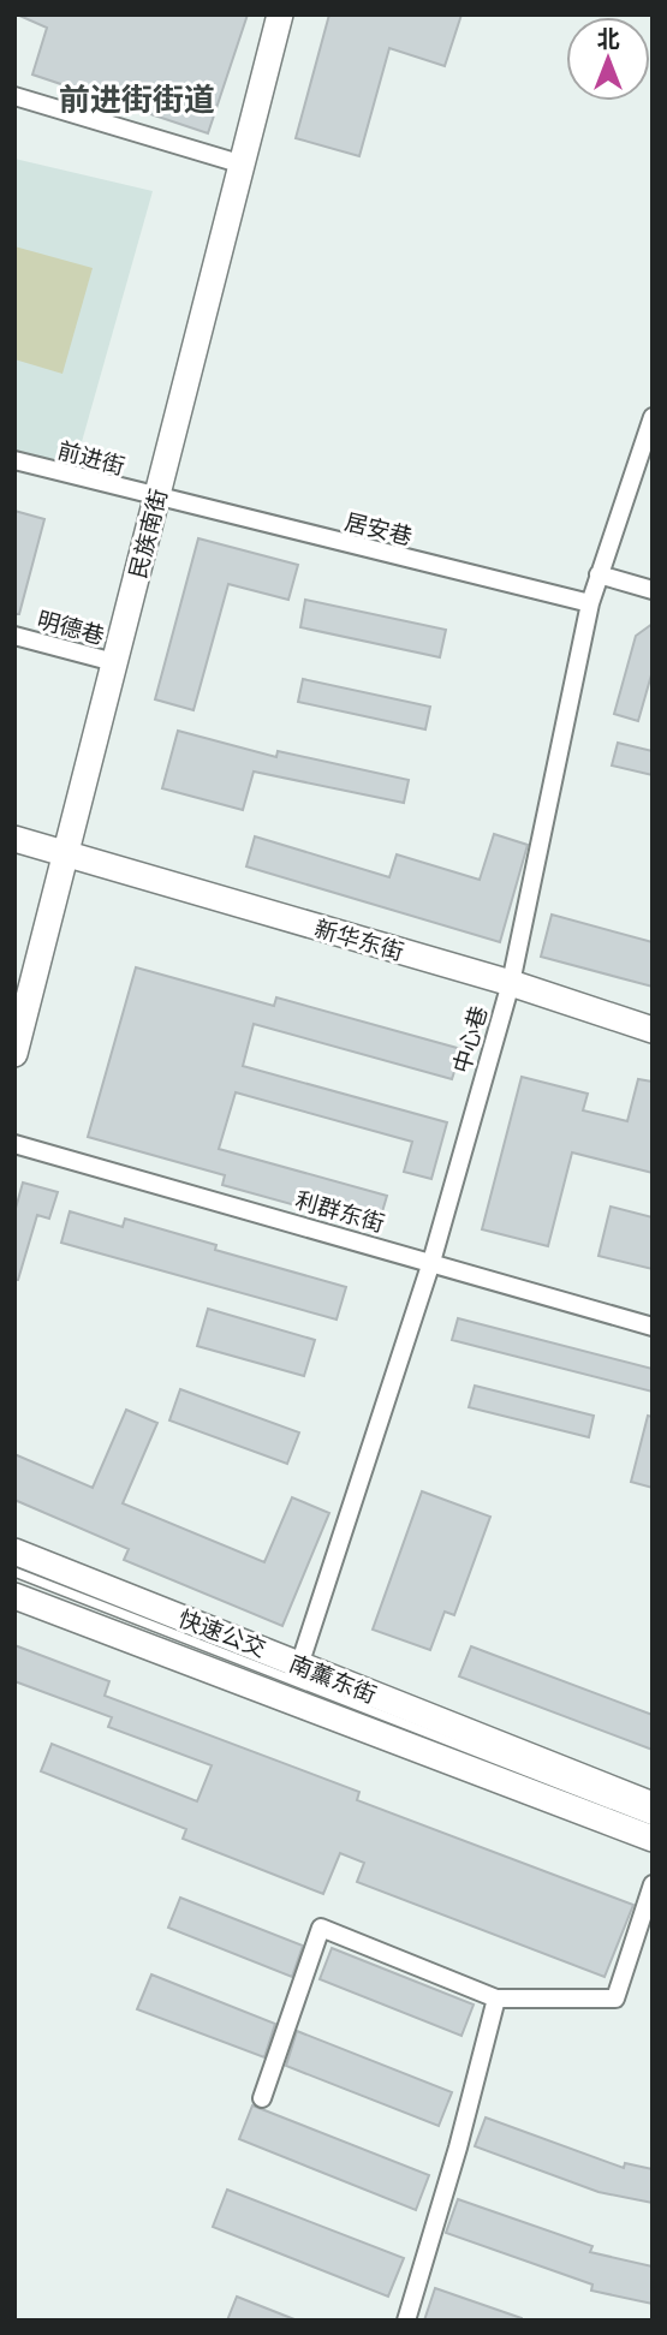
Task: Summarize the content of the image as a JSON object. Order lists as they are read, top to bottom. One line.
{"streets":{"street":["前进街","居安巷","民族南街","明德巷","新华东街","中心巷","利群东街","南薰东街"],"lane":["快速公交"]},"crossings":[["前进街","居安巷"],["前进街","民族南街"],["居安巷","民族南街"],["居安巷","中心巷"],["民族南街","明德巷"],["民族南街","新华东街"],["新华东街","中心巷"],["中心巷","利群东街"],["中心巷","南薰东街"]],"districts":["前进街街道"],"north":"top"}
